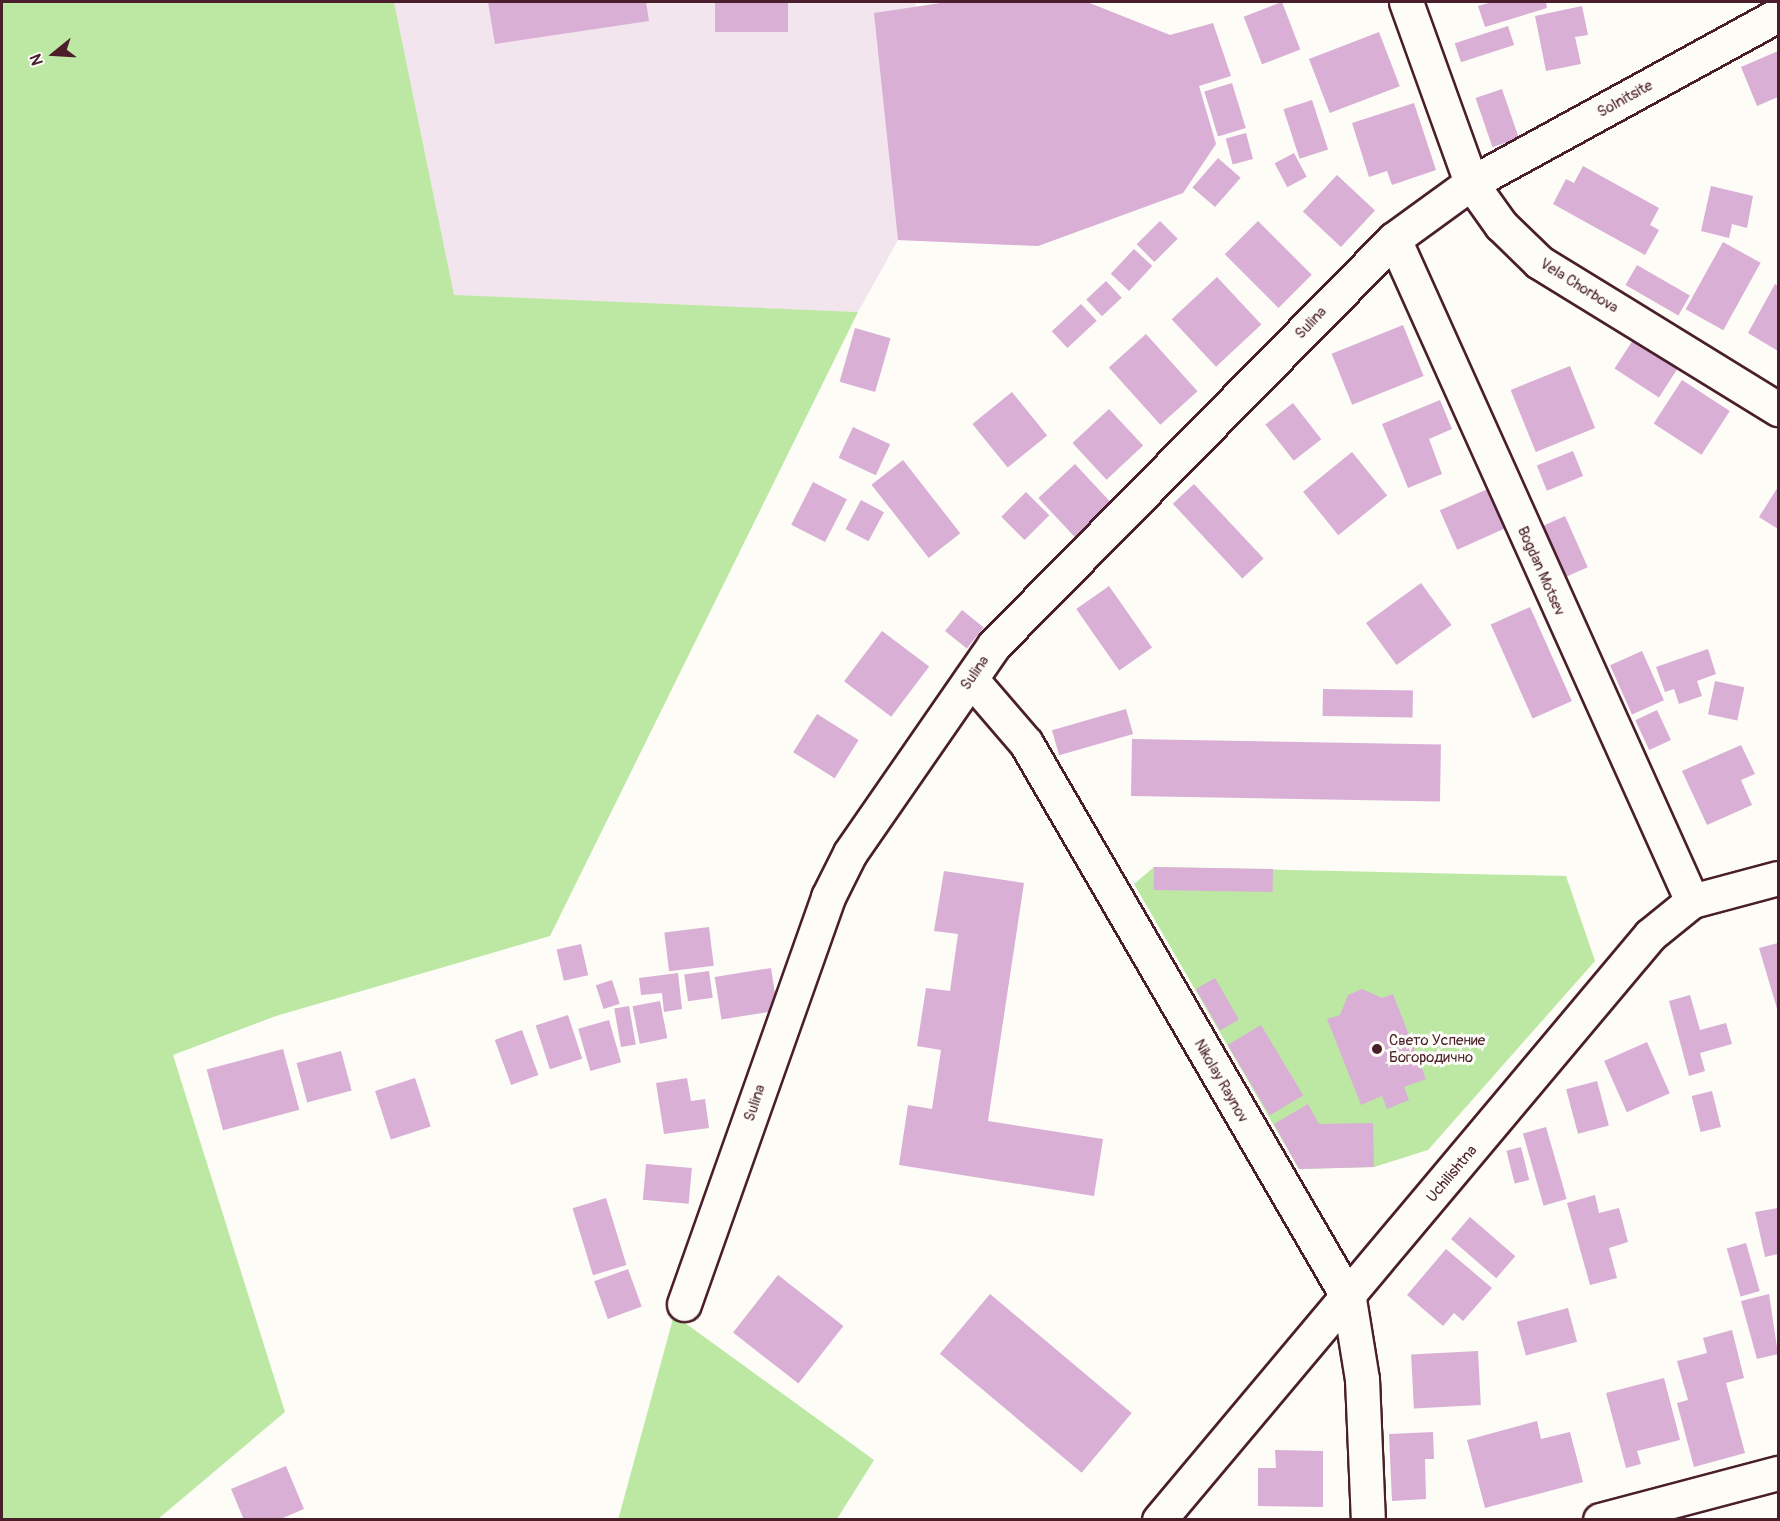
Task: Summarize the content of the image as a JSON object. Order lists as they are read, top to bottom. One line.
{"streets":{"street":["Solnitsite","Vela Chorbova","Sulina","Bogdan Motsev","Nikolay Raynov","Uchilishtna"]},"crossings":[["Solnitsite","Vela Chorbova"],["Solnitsite","Sulina"],["Vela Chorbova","Sulina"],["Sulina","Bogdan Motsev"],["Sulina","Nikolay Raynov"],["Bogdan Motsev","Uchilishtna"],["Nikolay Raynov","Uchilishtna"]],"places":["Свето Успение Богородично"],"north":"left"}
